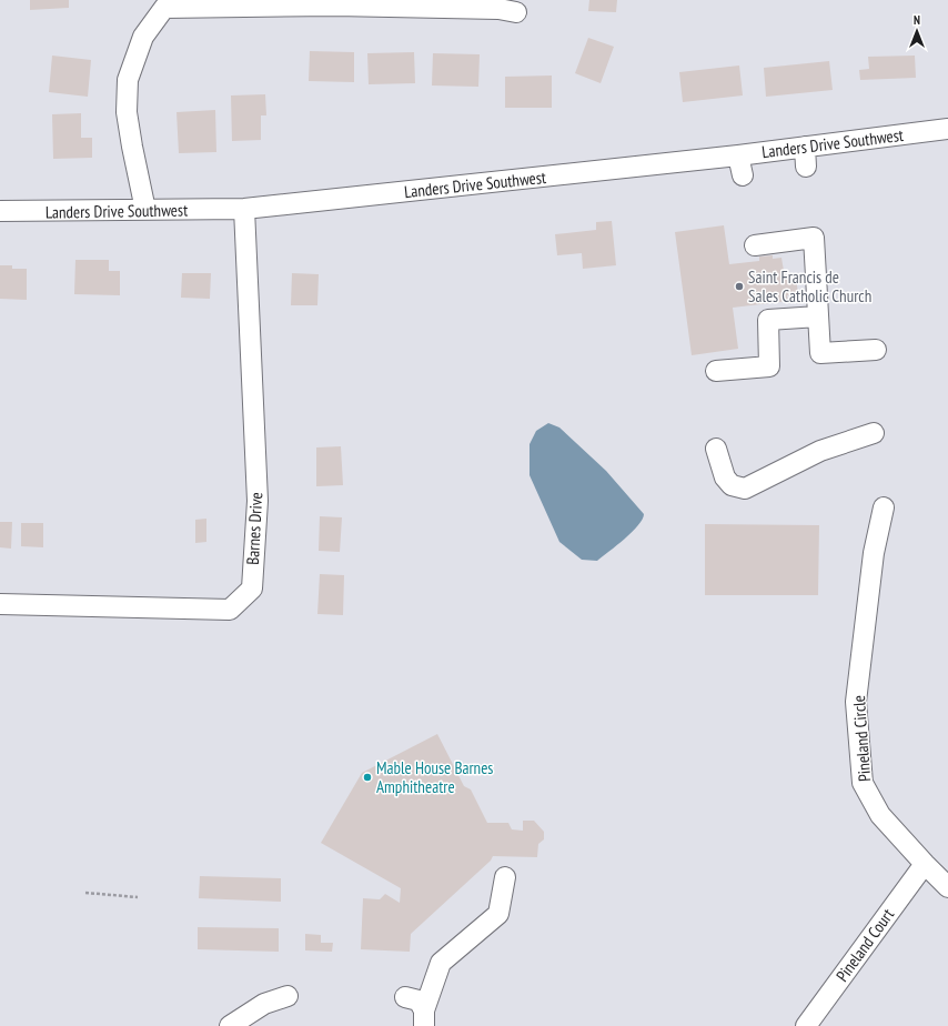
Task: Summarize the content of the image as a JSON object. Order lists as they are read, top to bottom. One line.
{"streets":{"street":["Landers Drive Southwest","Barnes Drive","Pineland Circle","Pineland Court"]},"crossings":[["Landers Drive Southwest","Barnes Drive"],["Pineland Circle","Pineland Court"]],"places":["Saint Francis de Sales Catholic Church","Mable House Barnes Amphitheatre"],"north":"top"}
